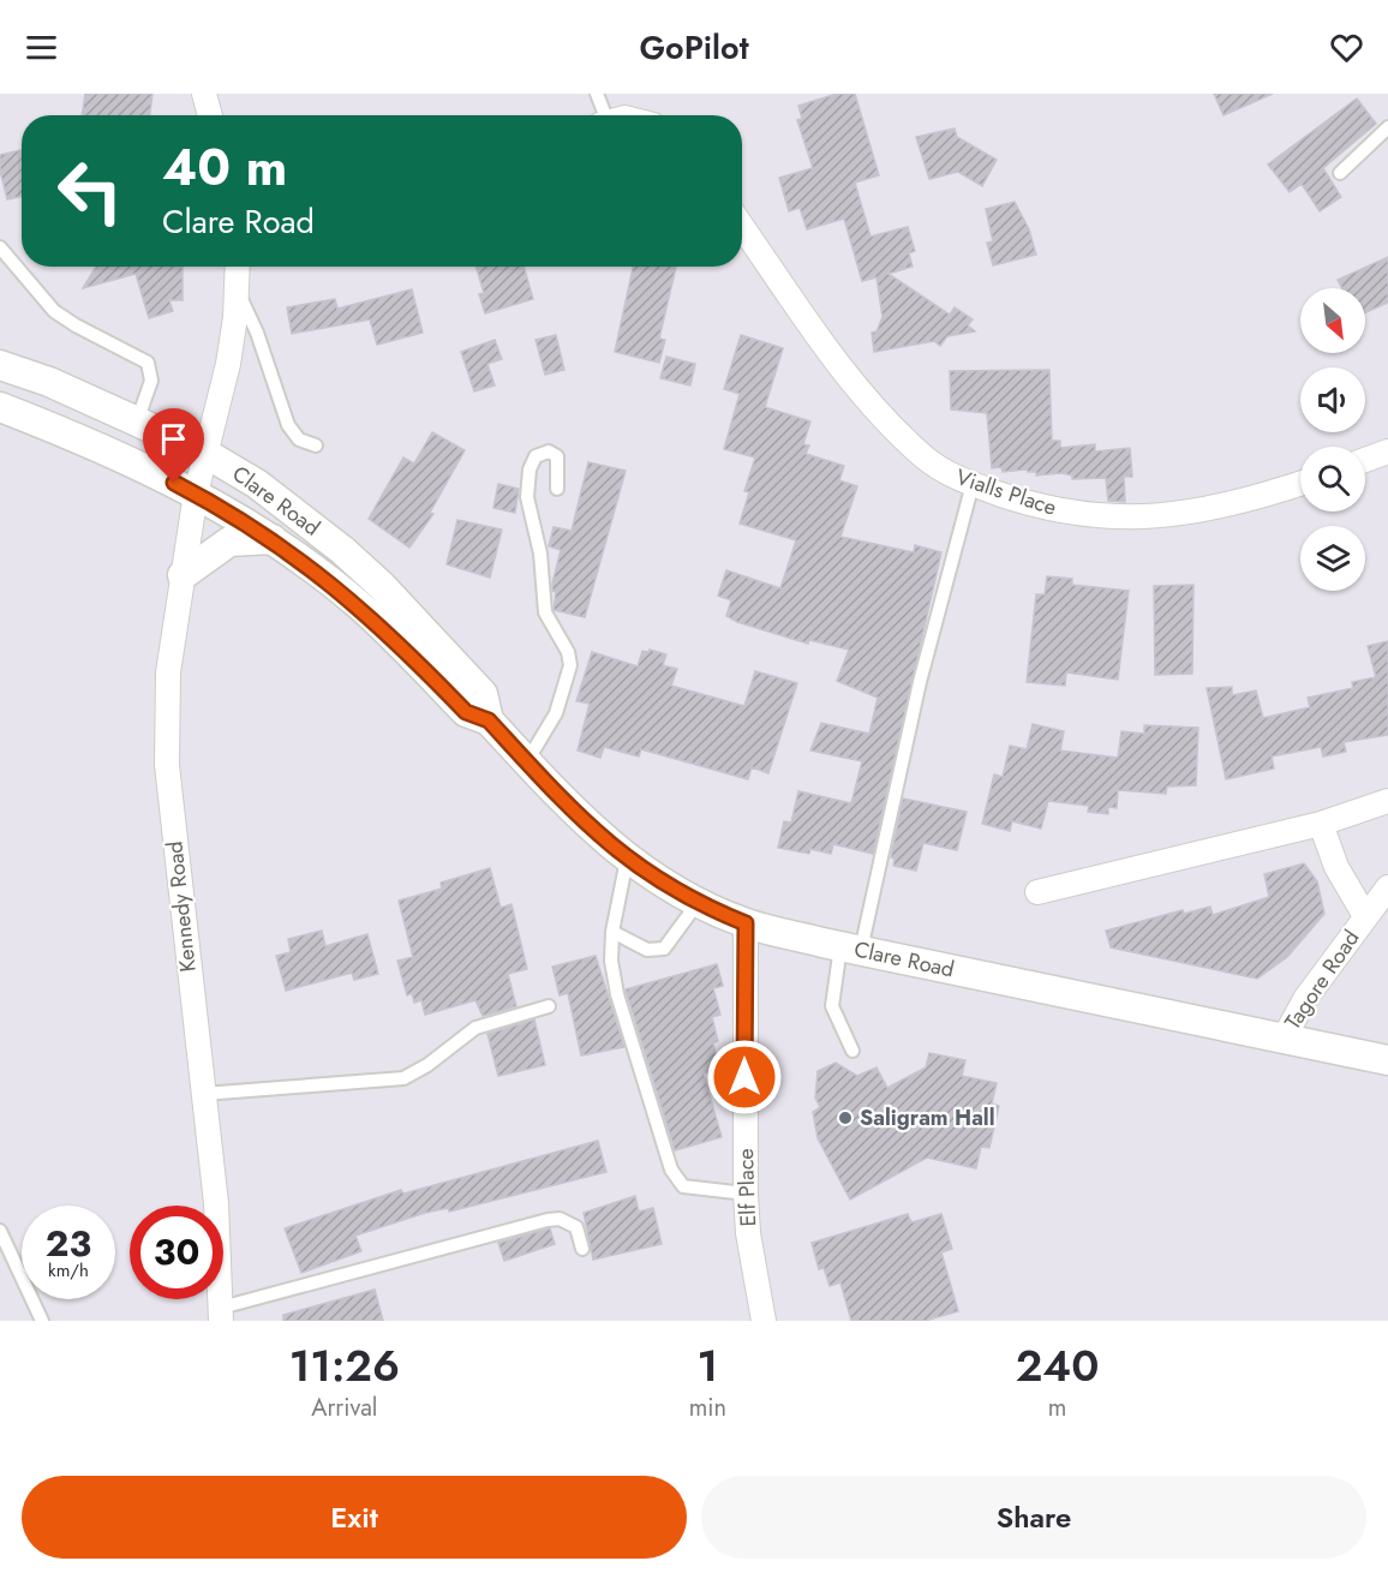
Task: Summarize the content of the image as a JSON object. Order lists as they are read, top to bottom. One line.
{"streets":{"street":["Vialls Place","Clare Road","Kennedy Road","Tagore Road","Elf Place"]},"crossings":[["Clare Road","Kennedy Road"],["Clare Road","Tagore Road"],["Clare Road","Elf Place"]],"places":["Saligram Hall"],"north":"bottom right","page":{"header":"GoPilot","turn":["40 m","Clare Road"],"speed":"23 km/h","limit":"30","eta":["11:26","Arrival","1","min","240","m"],"buttons":["Exit","Share"]}}
